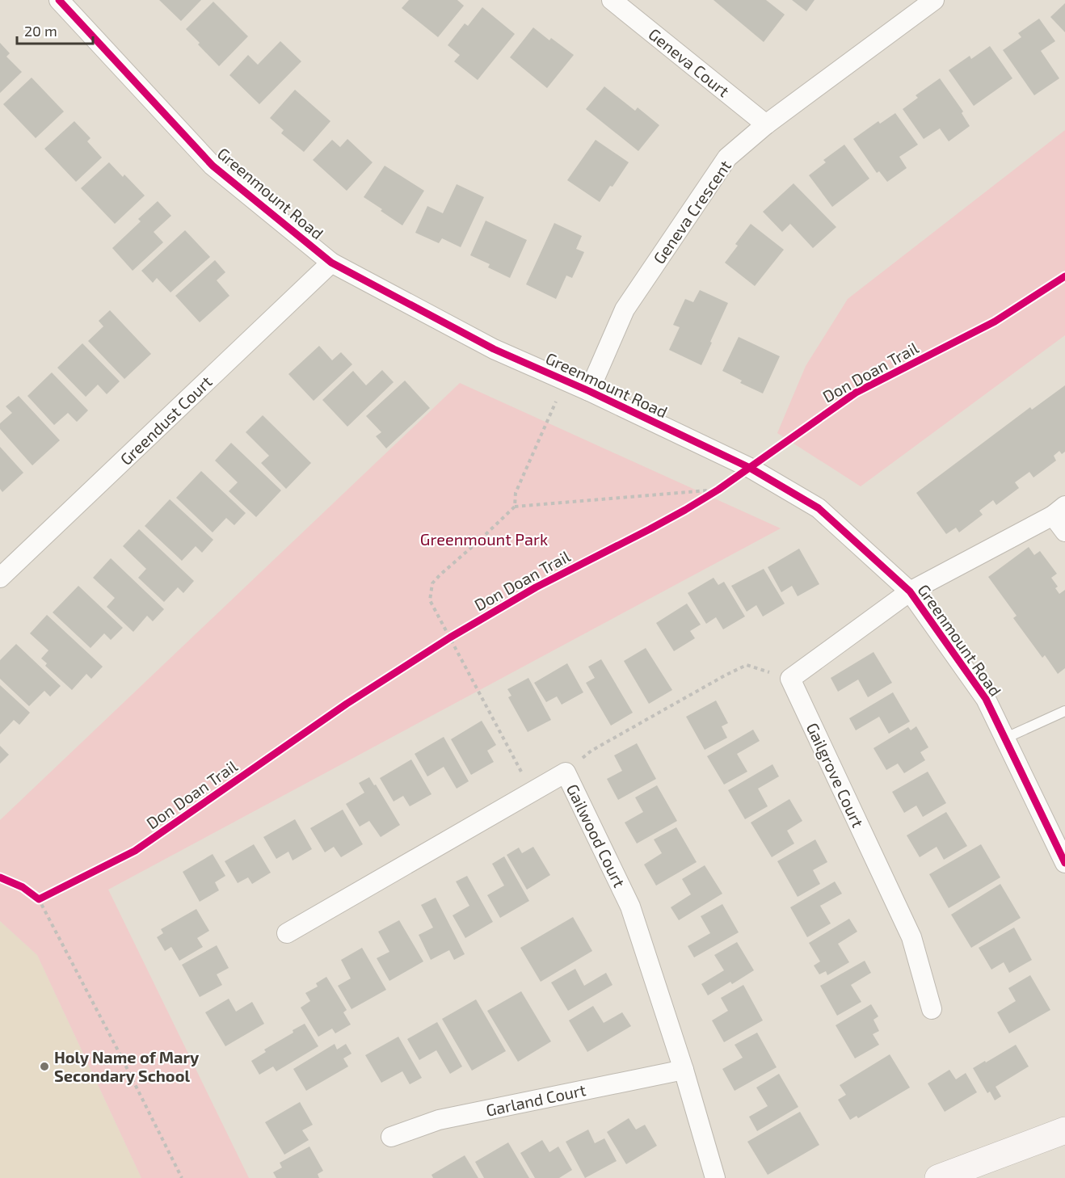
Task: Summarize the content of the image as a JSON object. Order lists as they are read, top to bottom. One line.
{"streets":{"street":["Geneva Court","Greenmount Road","Geneva Crescent","Greendust Court","Gailgrove Court","Gailwood Court","Garland Court"],"cycle path":["Don Doan Trail"]},"crossings":[["Geneva Court","Geneva Crescent"],["Greenmount Road","Geneva Crescent"],["Greenmount Road","Don Doan Trail"],["Greenmount Road","Greendust Court"],["Gailwood Court","Garland Court"]],"parks":["Greenmount Park"],"places":["Holy Name of Mary Secondary School"],"scale_bar":"20 m"}
